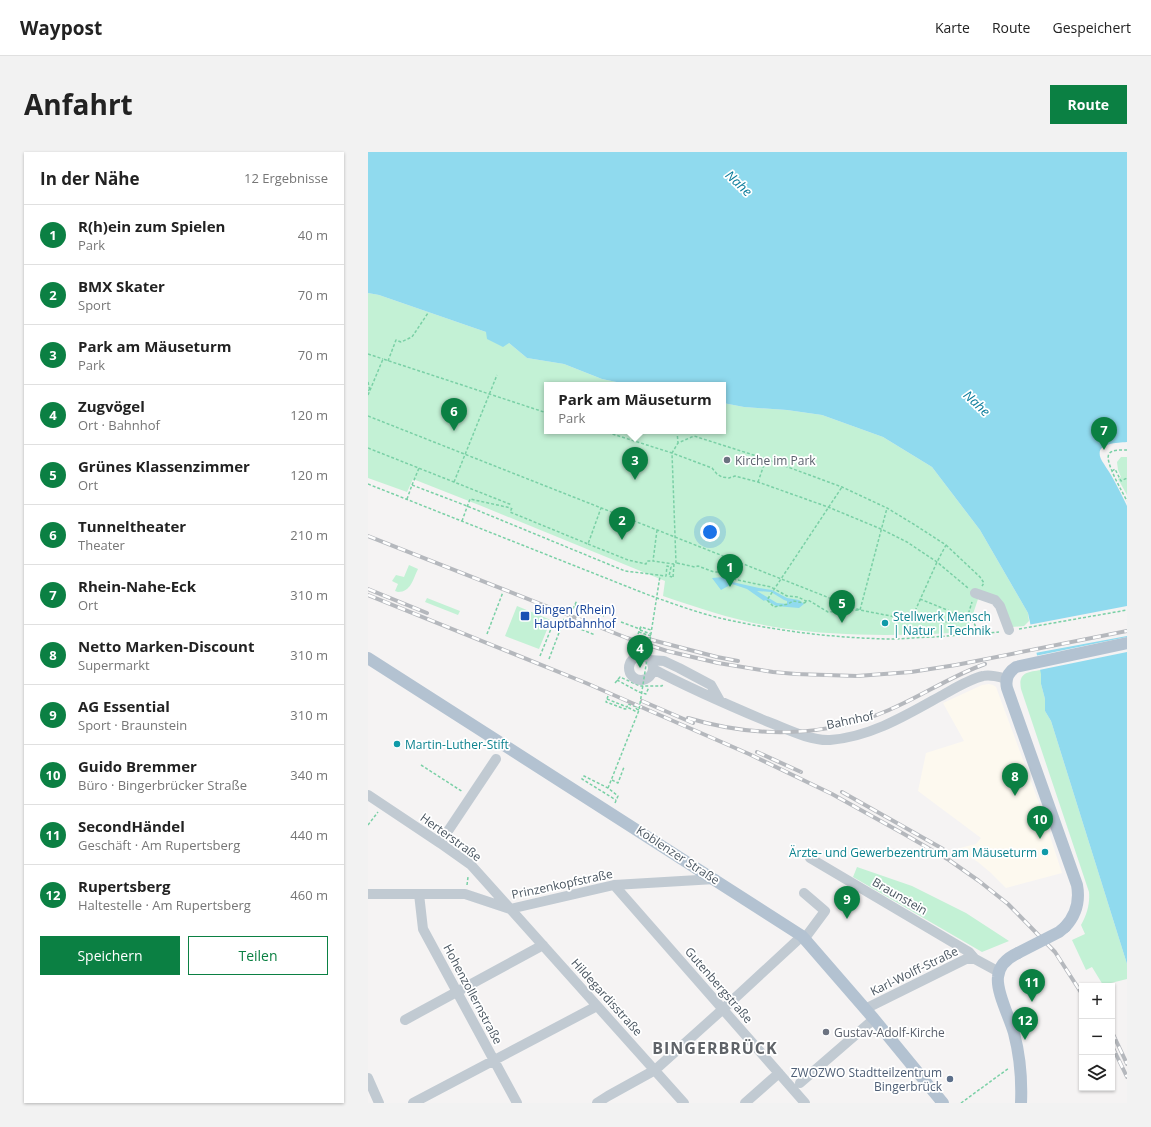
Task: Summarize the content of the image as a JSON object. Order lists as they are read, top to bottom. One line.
{"streets":{"main road":["Koblenzer Straße"],"street":["Bahnhof","Herterstraße","Prinzenkopfstraße","Braunstein","Karl-Wolff-Straße","Gutenbergstraße","Hohenzollernstraße","Hildegardisstraße"]},"crossings":[["Herterstraße","Prinzenkopfstraße"],["Herterstraße","Hildegardisstraße"],["Koblenzer Straße","Prinzenkopfstraße"],["Koblenzer Straße","Karl-Wolff-Straße"],["Prinzenkopfstraße","Gutenbergstraße"],["Prinzenkopfstraße","Hohenzollernstraße"],["Prinzenkopfstraße","Hildegardisstraße"],["Braunstein","Karl-Wolff-Straße"]],"districts":["BINGERBRÜCK"],"water":["Nahe"],"places":{"other":["Kirche im Park","Stellwerk Mensch | Natur | Technik","Martin-Luther-Stift","Ärzte- und Gewerbezentrum am Mäuseturm","Gustav-Adolf-Kirche","ZWOZWO Stadtteilzentrum Bingerbrück"],"transit":["Bingen (Rhein) Hauptbahnhof"]},"page":{"header":"Waypost","nav":["Karte","Route","Gespeichert"],"title":"Anfahrt","buttons":["Route",["Speichern","Teilen"]],"heading":["In der Nähe","12 Ergebnisse"],"list":[{"mark":"1","name":"R(h)ein zum Spielen","note":"Park","value":"40 m"},{"mark":"2","name":"BMX Skater","note":"Sport","value":"70 m"},{"mark":"3","name":"Park am Mäuseturm","note":"Park","value":"70 m"},{"mark":"4","name":"Zugvögel","note":"Ort · Bahnhof","value":"120 m"},{"mark":"5","name":"Grünes Klassenzimmer","note":"Ort","value":"120 m"},{"mark":"6","name":"Tunneltheater","note":"Theater","value":"210 m"},{"mark":"7","name":"Rhein-Nahe-Eck","note":"Ort","value":"310 m"},{"mark":"8","name":"Netto Marken-Discount","note":"Supermarkt","value":"310 m"},{"mark":"9","name":"AG Essential","note":"Sport · Braunstein","value":"310 m"},{"mark":"10","name":"Guido Bremmer","note":"Büro · Bingerbrücker Straße","value":"340 m"},{"mark":"11","name":"SecondHändel","note":"Geschäft · Am Rupertsberg","value":"440 m"},{"mark":"12","name":"Rupertsberg","note":"Haltestelle · Am Rupertsberg","value":"460 m"}],"popup":["Park am Mäuseturm","Park"],"pins":["6","7","3","2","1","5","4","8","10","9","11","12"],"map_buttons":["+","−"]}}
